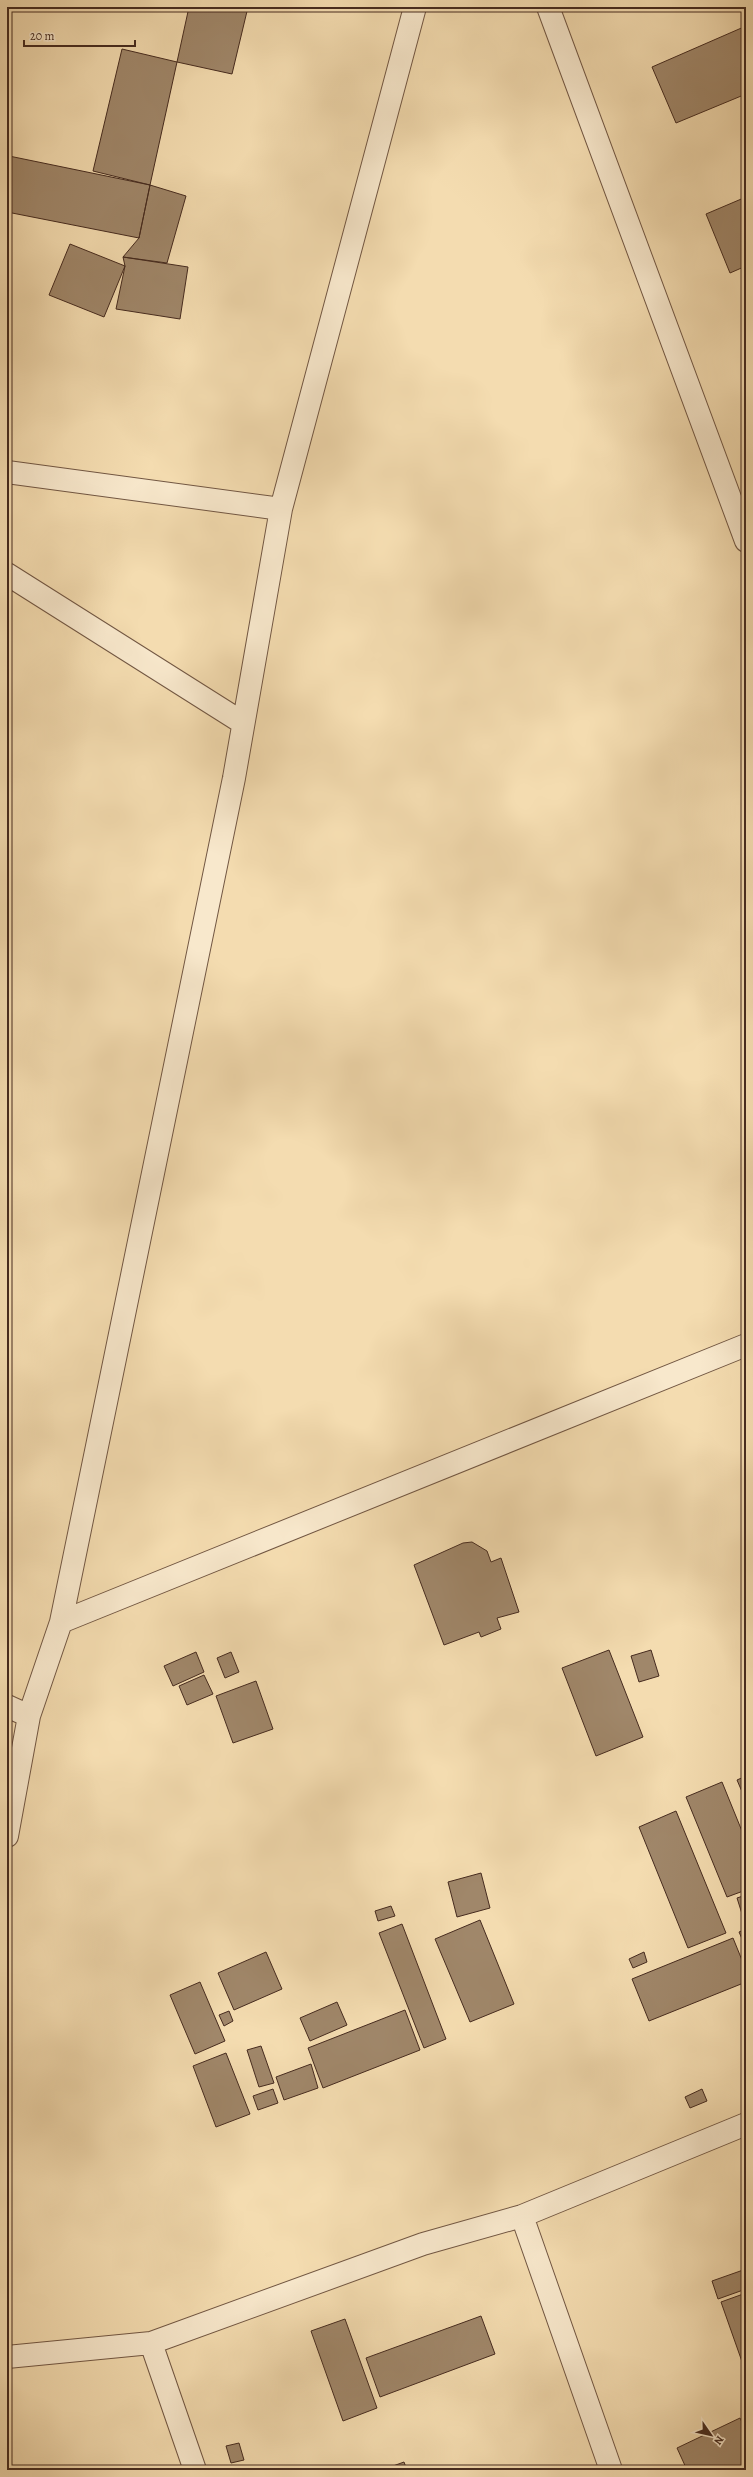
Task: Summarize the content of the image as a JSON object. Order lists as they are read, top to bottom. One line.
{"scale_bar":"20 m","north":"bottom right"}
